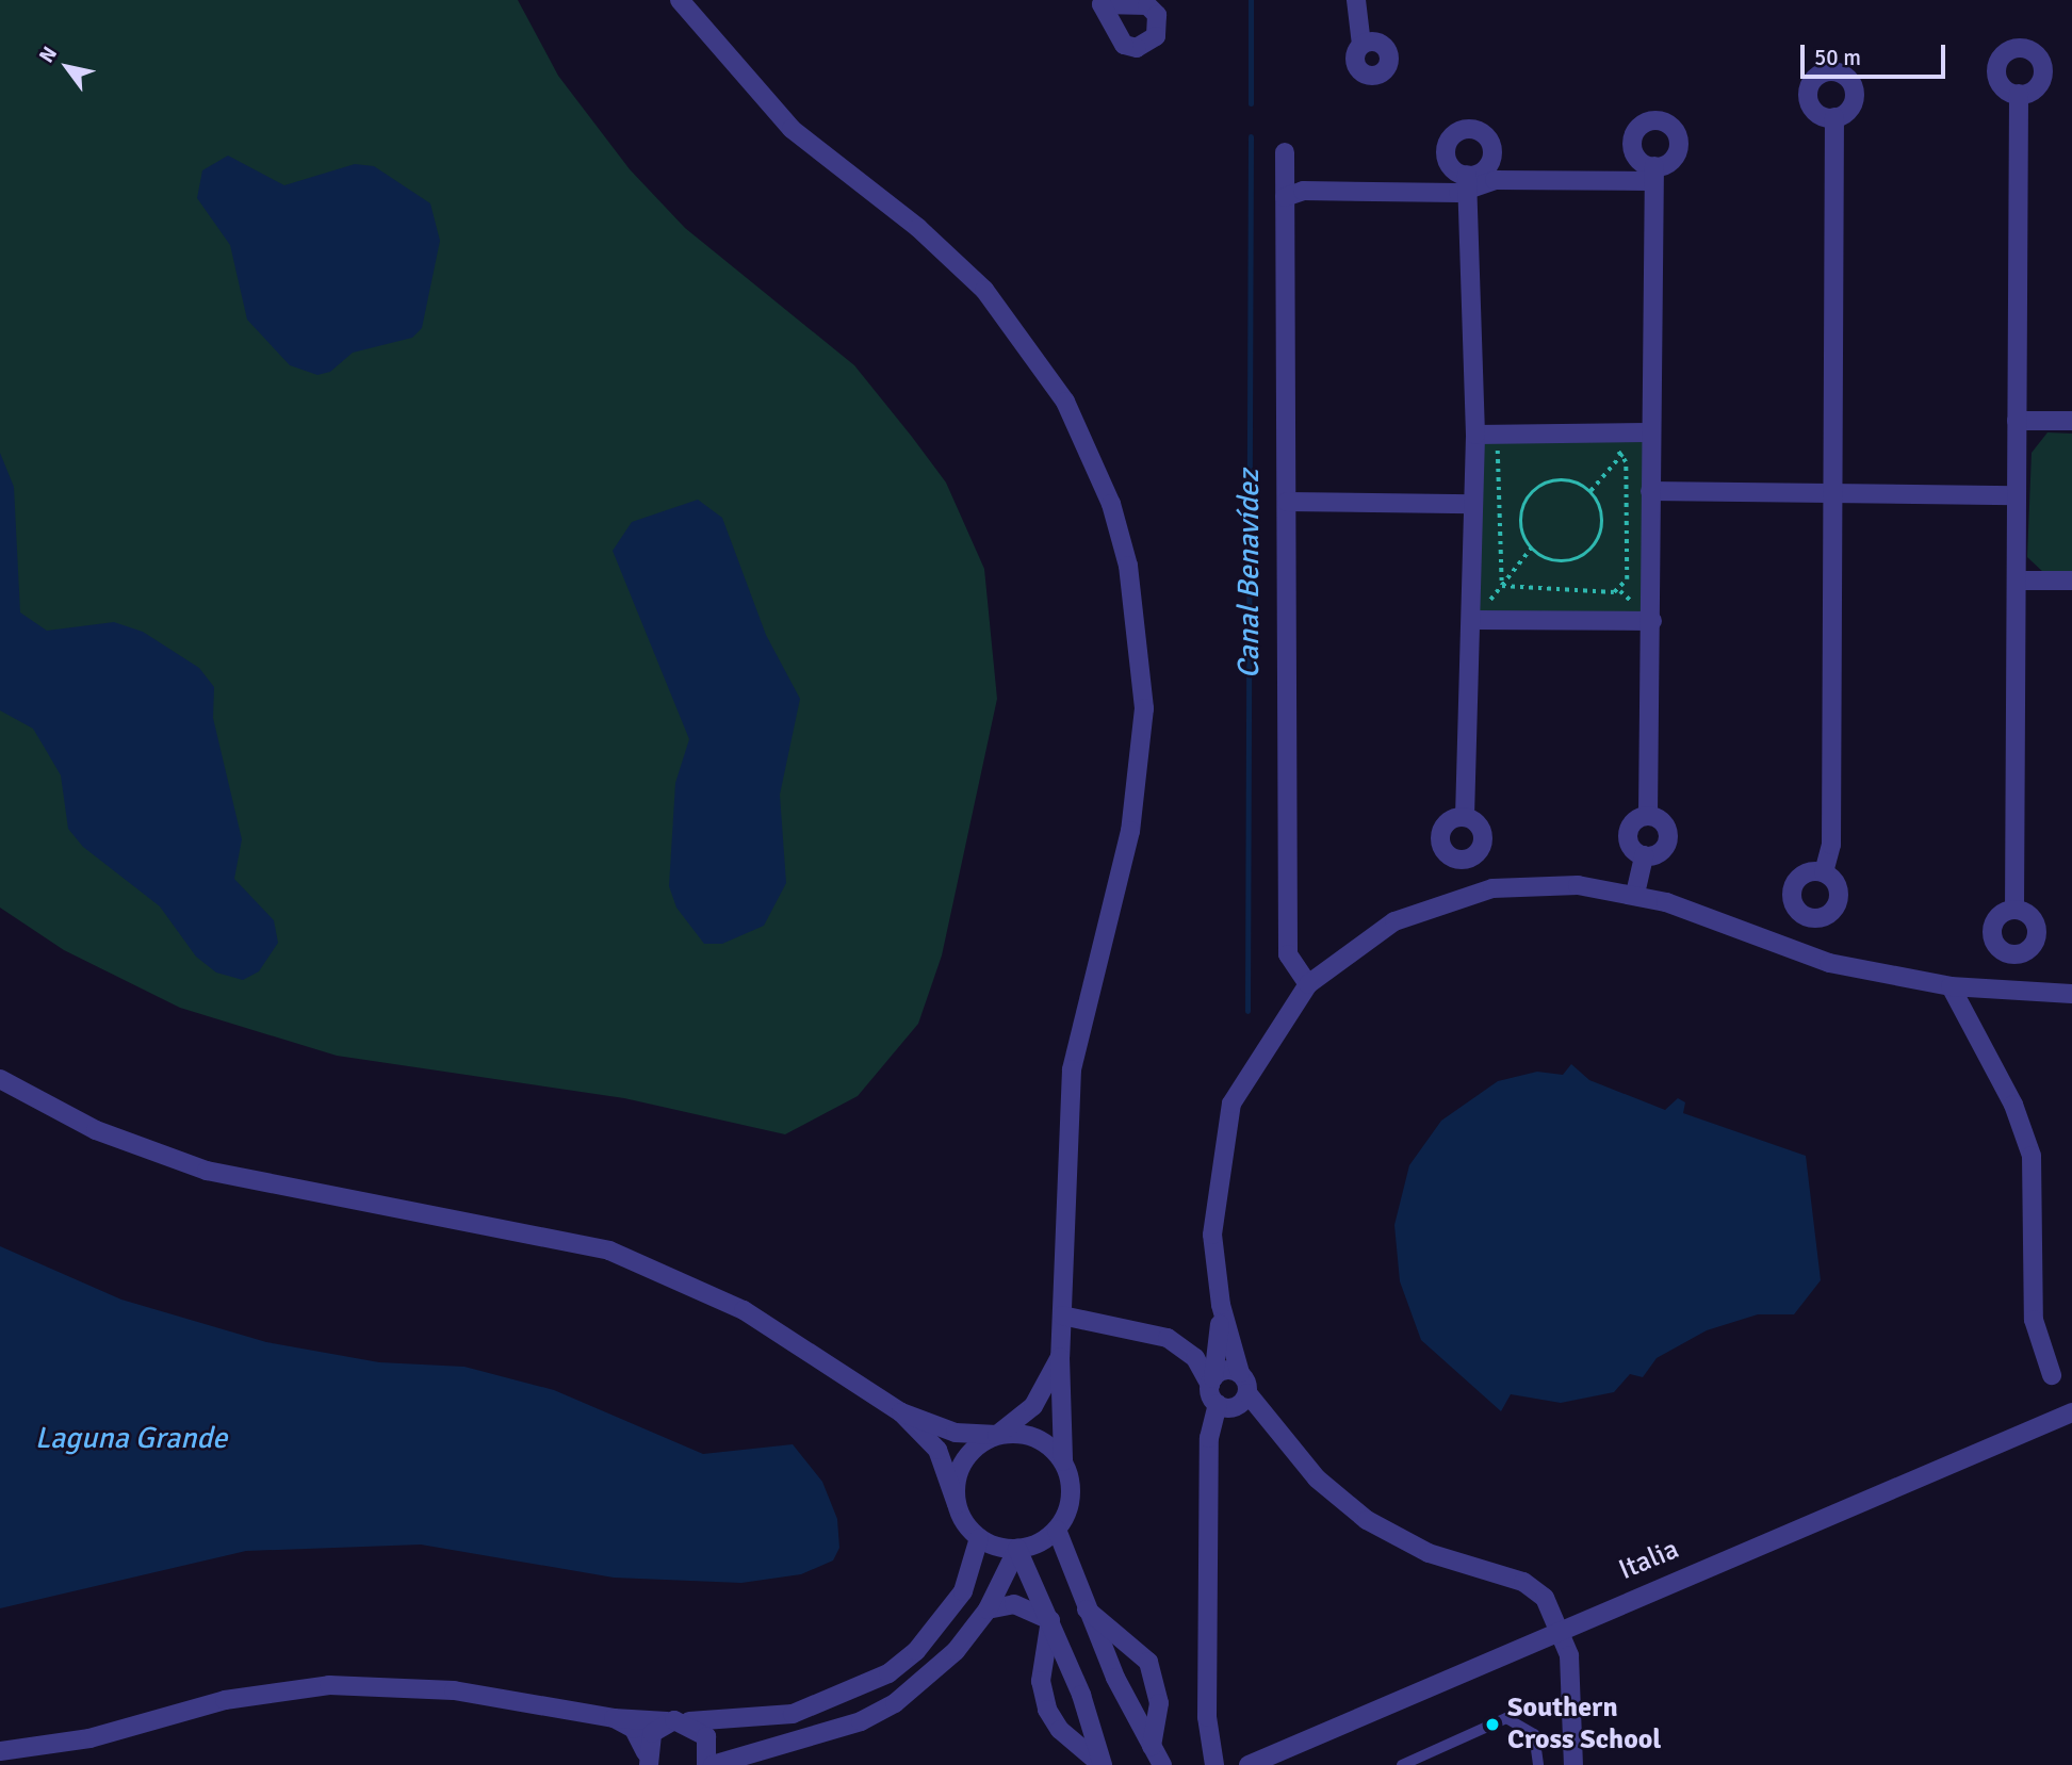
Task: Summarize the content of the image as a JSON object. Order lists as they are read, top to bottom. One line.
{"streets":{"street":["Italia"]},"water":["Canal Benavídez","Laguna Grande"],"places":["Southern Cross School"],"scale_bar":"50 m","north":"top left"}
